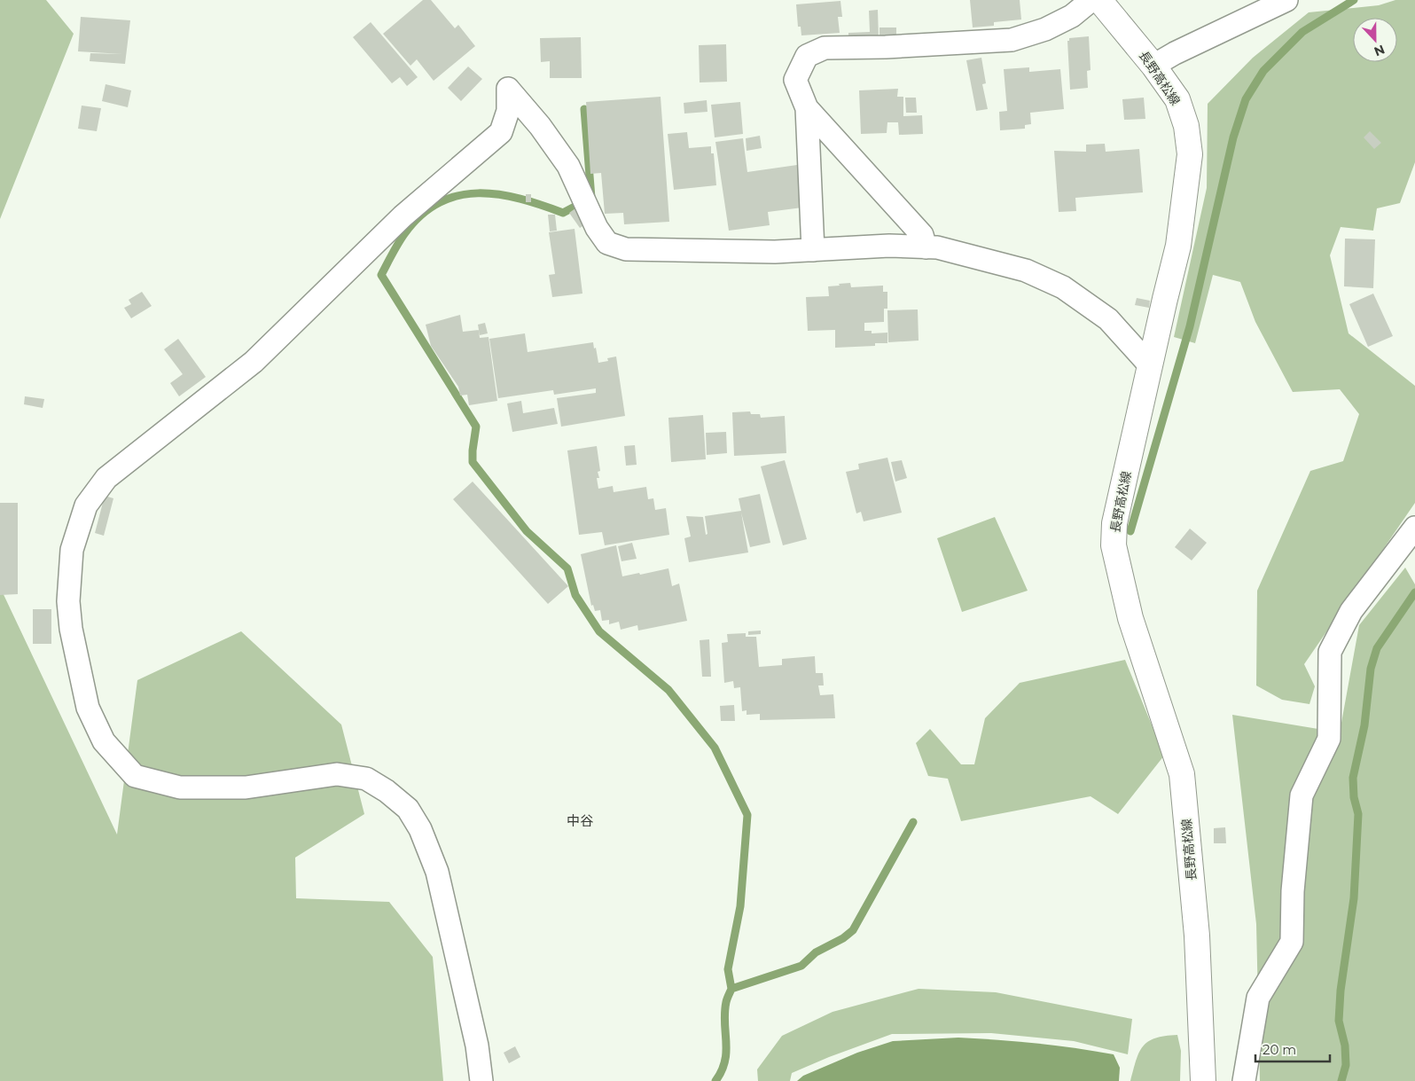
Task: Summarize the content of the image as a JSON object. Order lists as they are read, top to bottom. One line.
{"streets":{"main road":["長野高松線"]},"districts":["中谷"],"scale_bar":"20 m","north":"bottom"}
